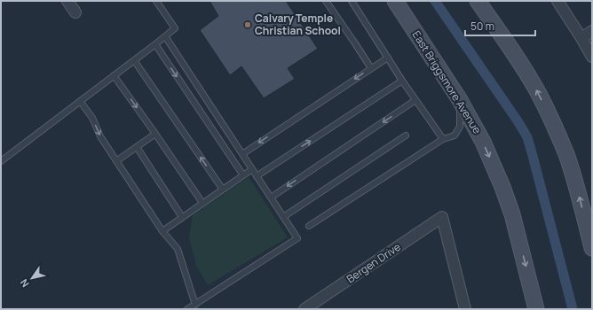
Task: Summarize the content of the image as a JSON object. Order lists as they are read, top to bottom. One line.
{"streets":{"main road":["East Briggsmore Avenue"],"street":["Bergen Drive"]},"places":["Calvary Temple Christian School"],"scale_bar":"50 m","north":"bottom left"}
